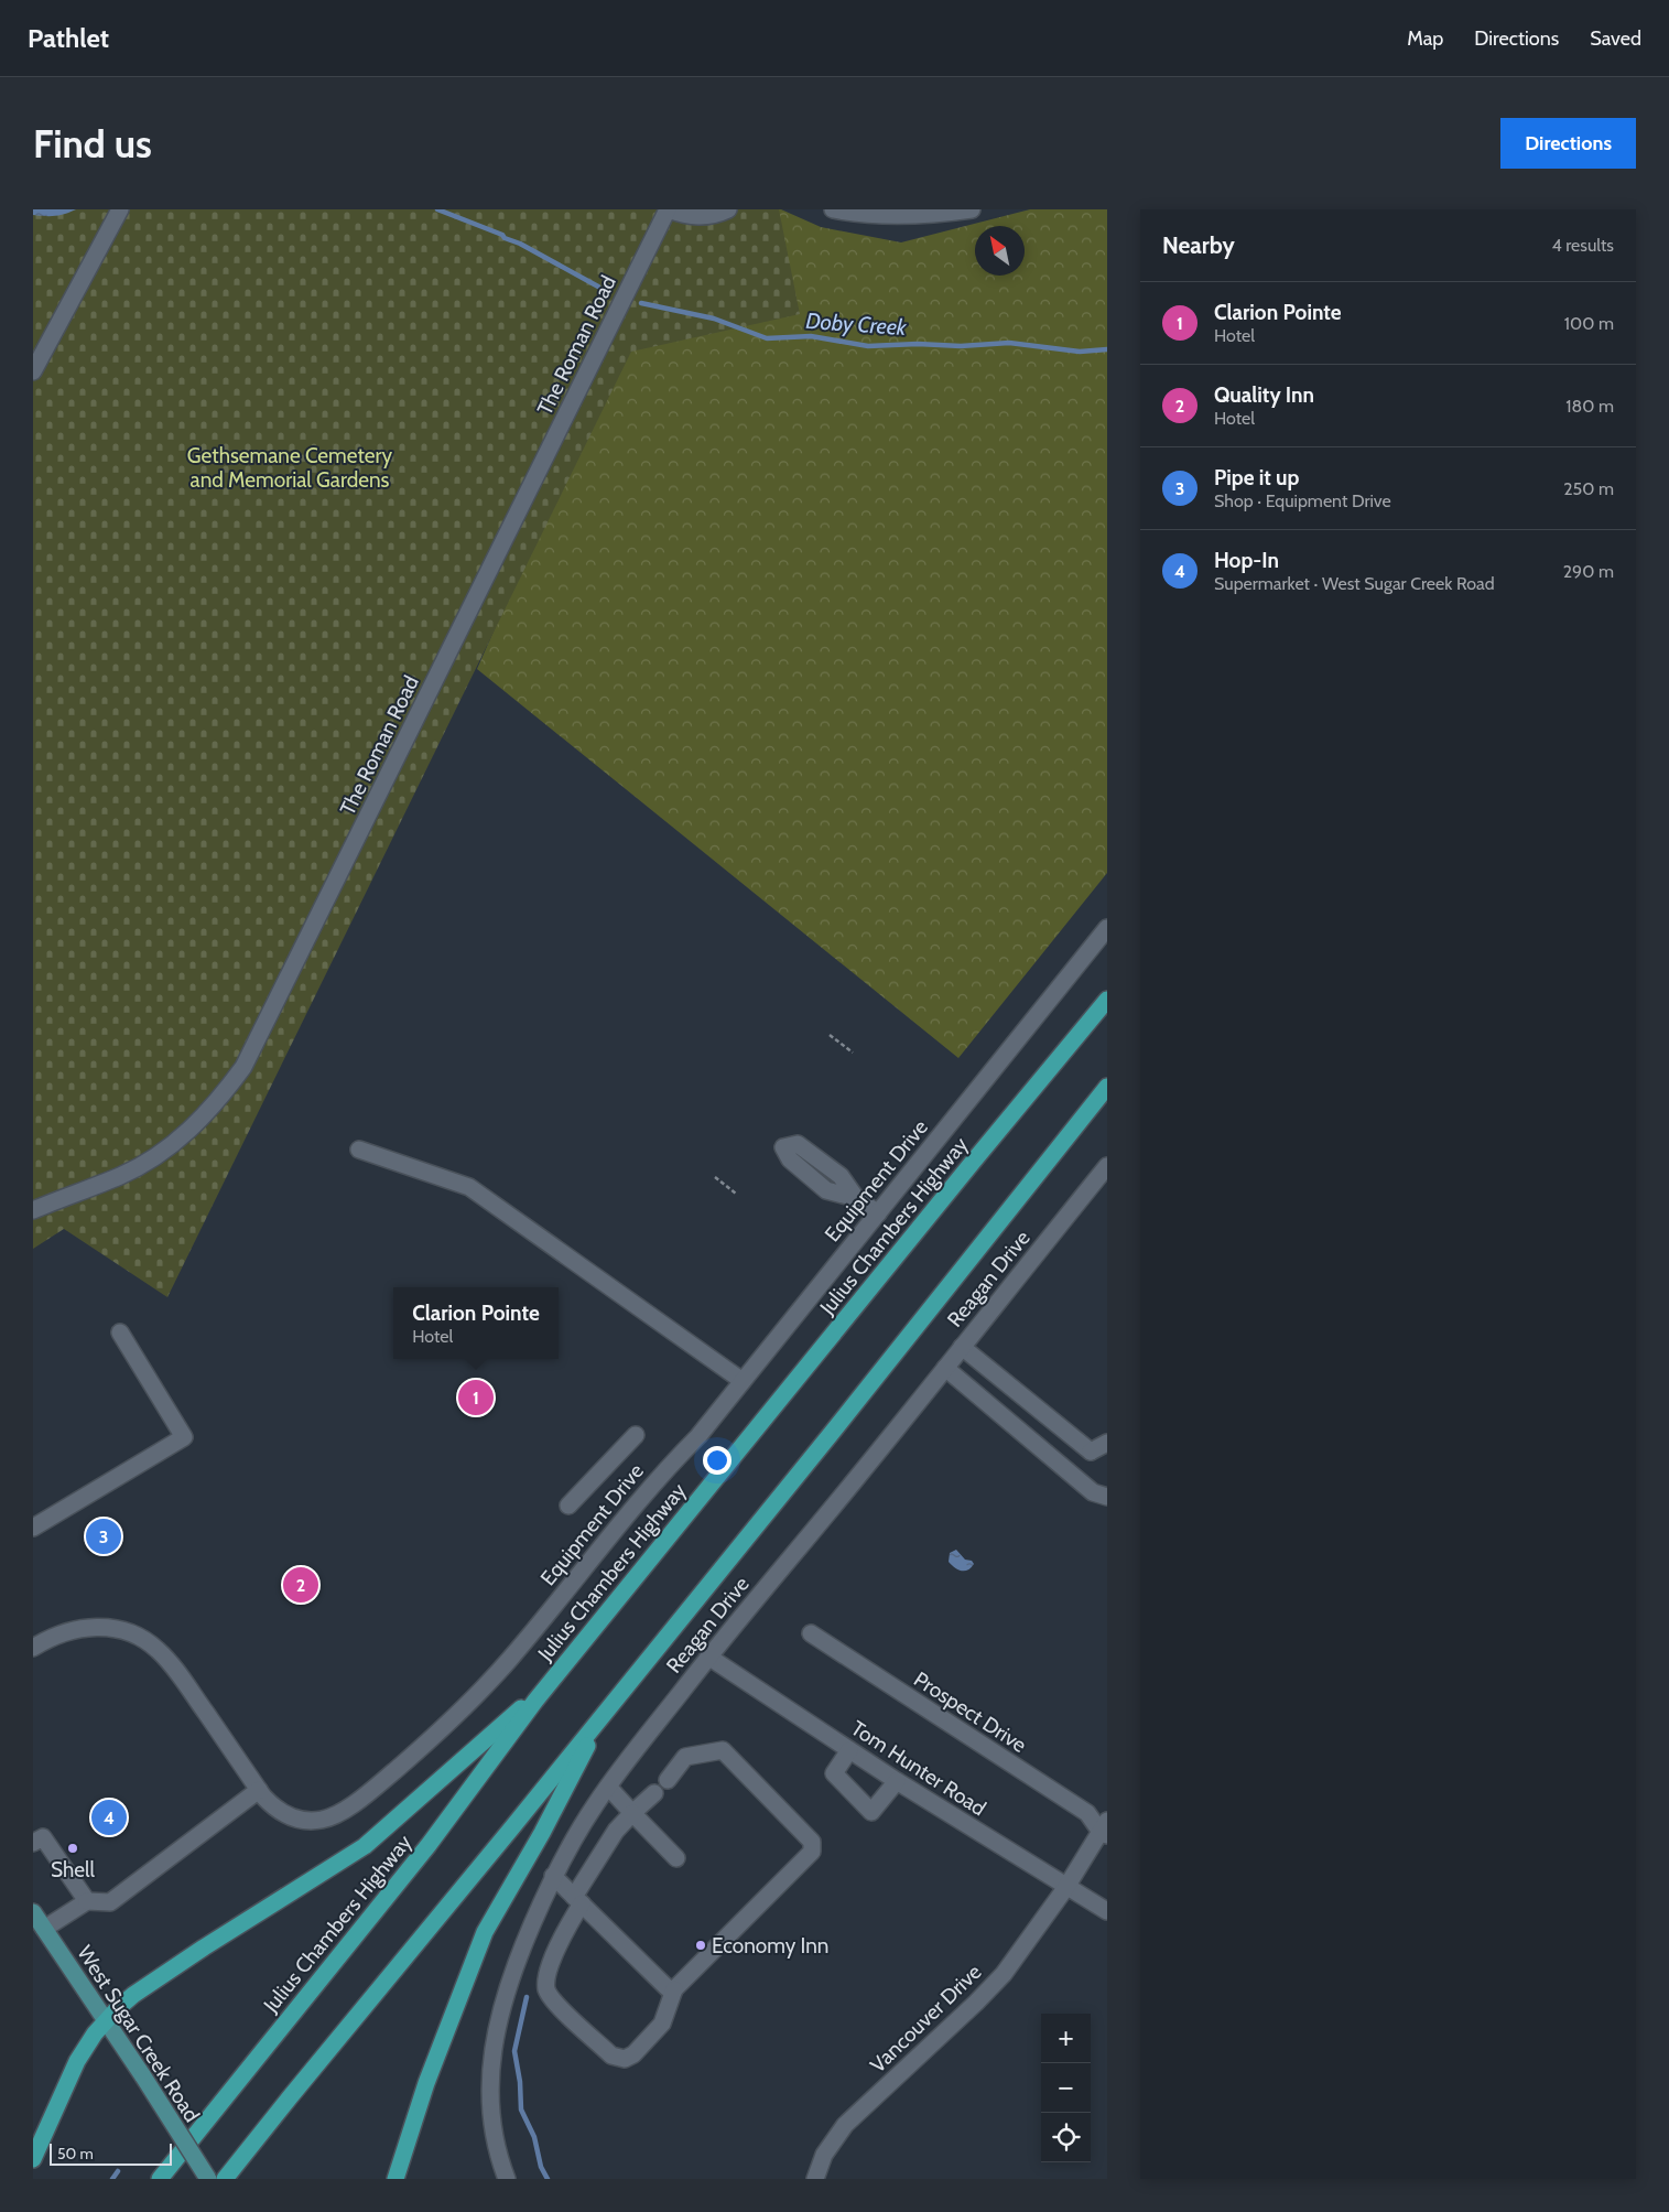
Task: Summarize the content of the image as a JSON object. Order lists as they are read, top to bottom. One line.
{"streets":{"highway":["Julius Chambers Highway"],"main road":["West Sugar Creek Road"],"street":["The Roman Road","Equipment Drive","Reagan Drive","Prospect Drive","Tom Hunter Road","Vancouver Drive"]},"crossings":[["Reagan Drive","Tom Hunter Road"],["Prospect Drive","Tom Hunter Road"],["Prospect Drive","Vancouver Drive"],["Tom Hunter Road","Vancouver Drive"]],"water":["Doby Creek"],"parks":["Gethsemane Cemetery and Memorial Gardens"],"places":["Shell","Economy Inn"],"scale_bar":"50 m","north":"top left","page":{"header":"Pathlet","nav":["Map","Directions","Saved"],"buttons":"Directions","title":"Find us","heading":["Nearby","4 results"],"list":[{"mark":"1","name":"Clarion Pointe","note":"Hotel","value":"100 m"},{"mark":"2","name":"Quality Inn","note":"Hotel","value":"180 m"},{"mark":"3","name":"Pipe it up","note":"Shop · Equipment Drive","value":"250 m"},{"mark":"4","name":"Hop-In","note":"Supermarket · West Sugar Creek Road","value":"290 m"}],"popup":["Clarion Pointe","Hotel"],"pins":["1","3","2","4"],"map_buttons":["+","−"],"scale":"50 m"}}
